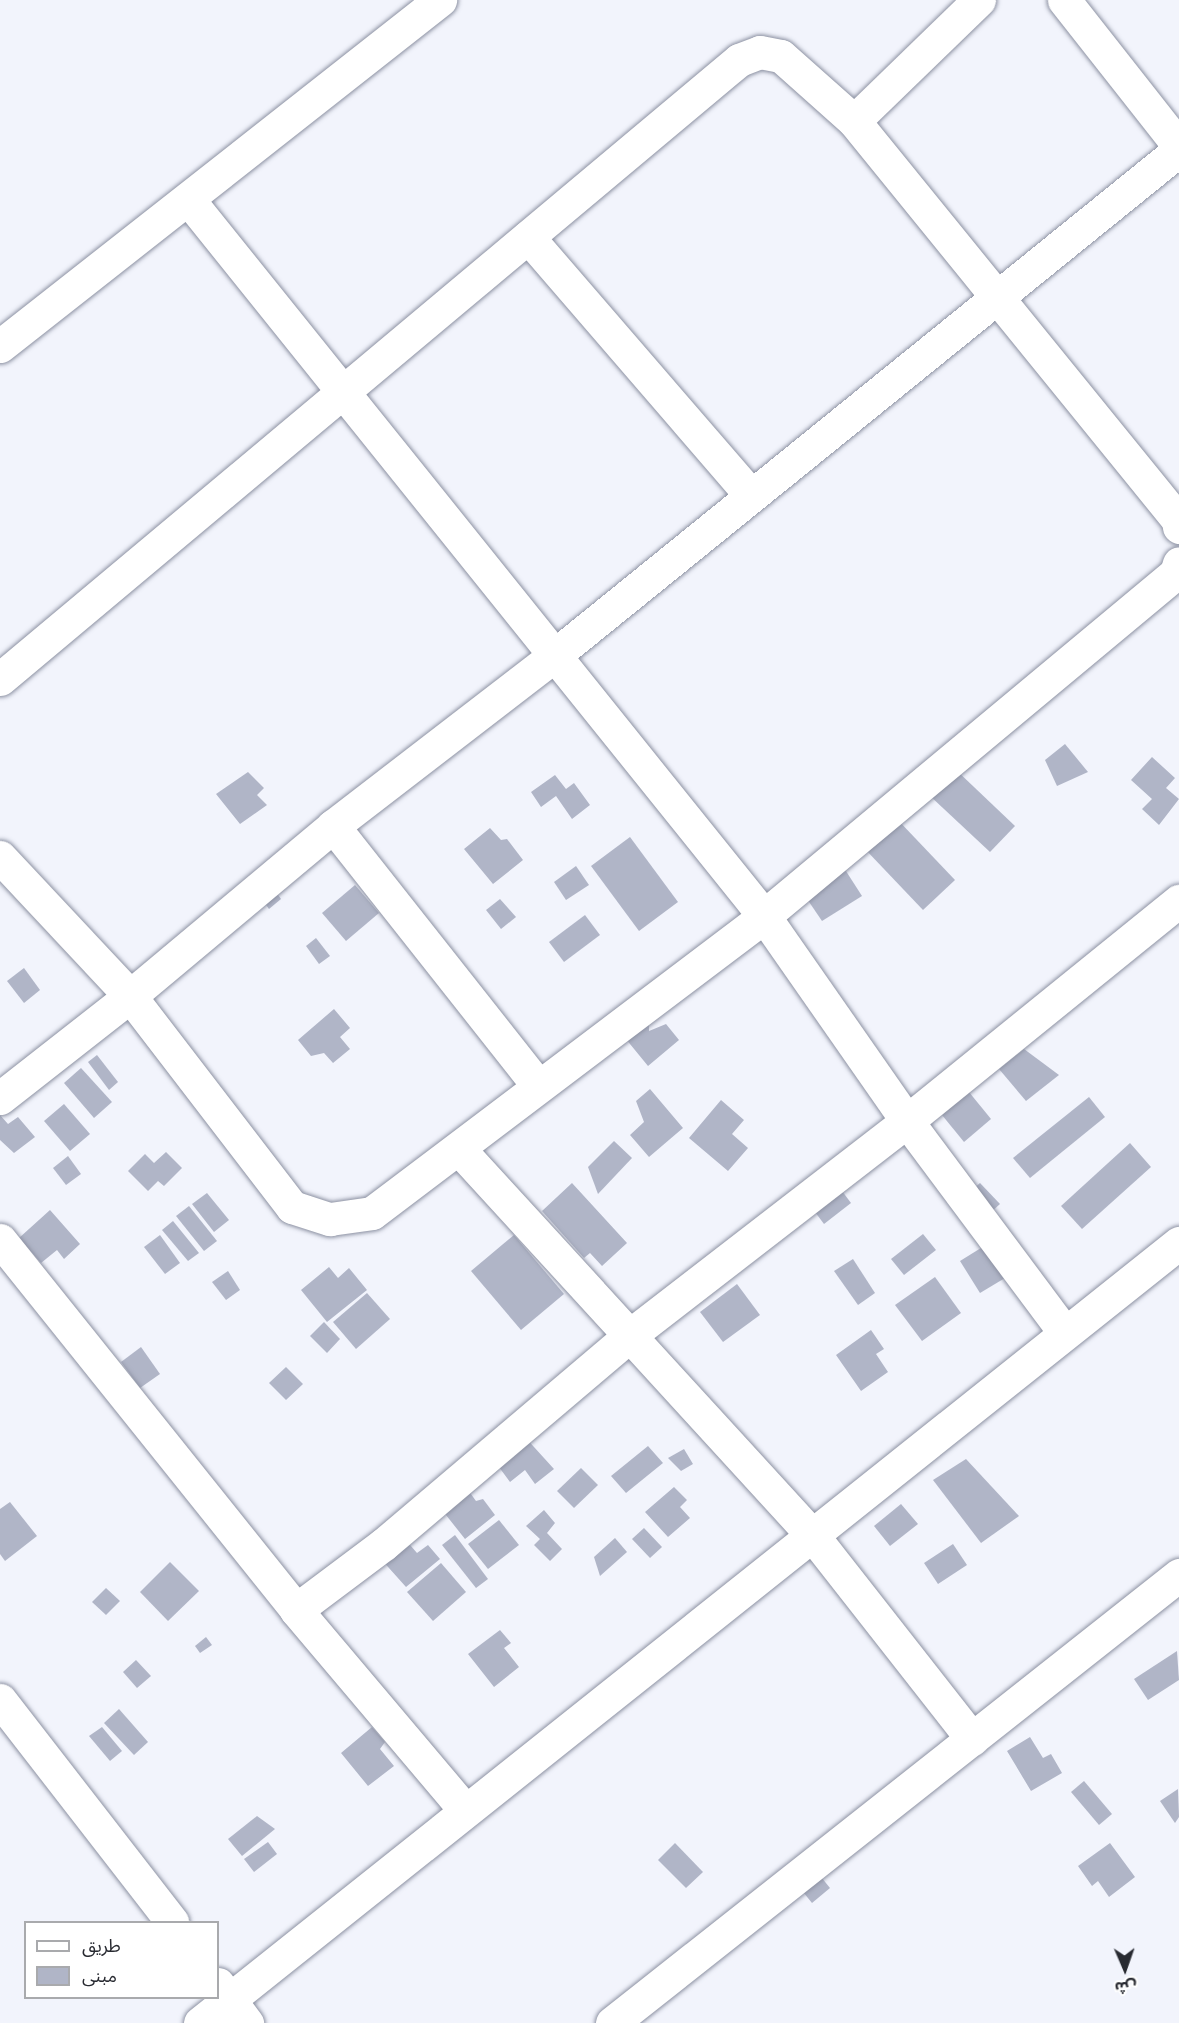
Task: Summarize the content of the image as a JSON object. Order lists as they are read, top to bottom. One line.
{"legend":["طريق","مبنى"],"north":"bottom"}
